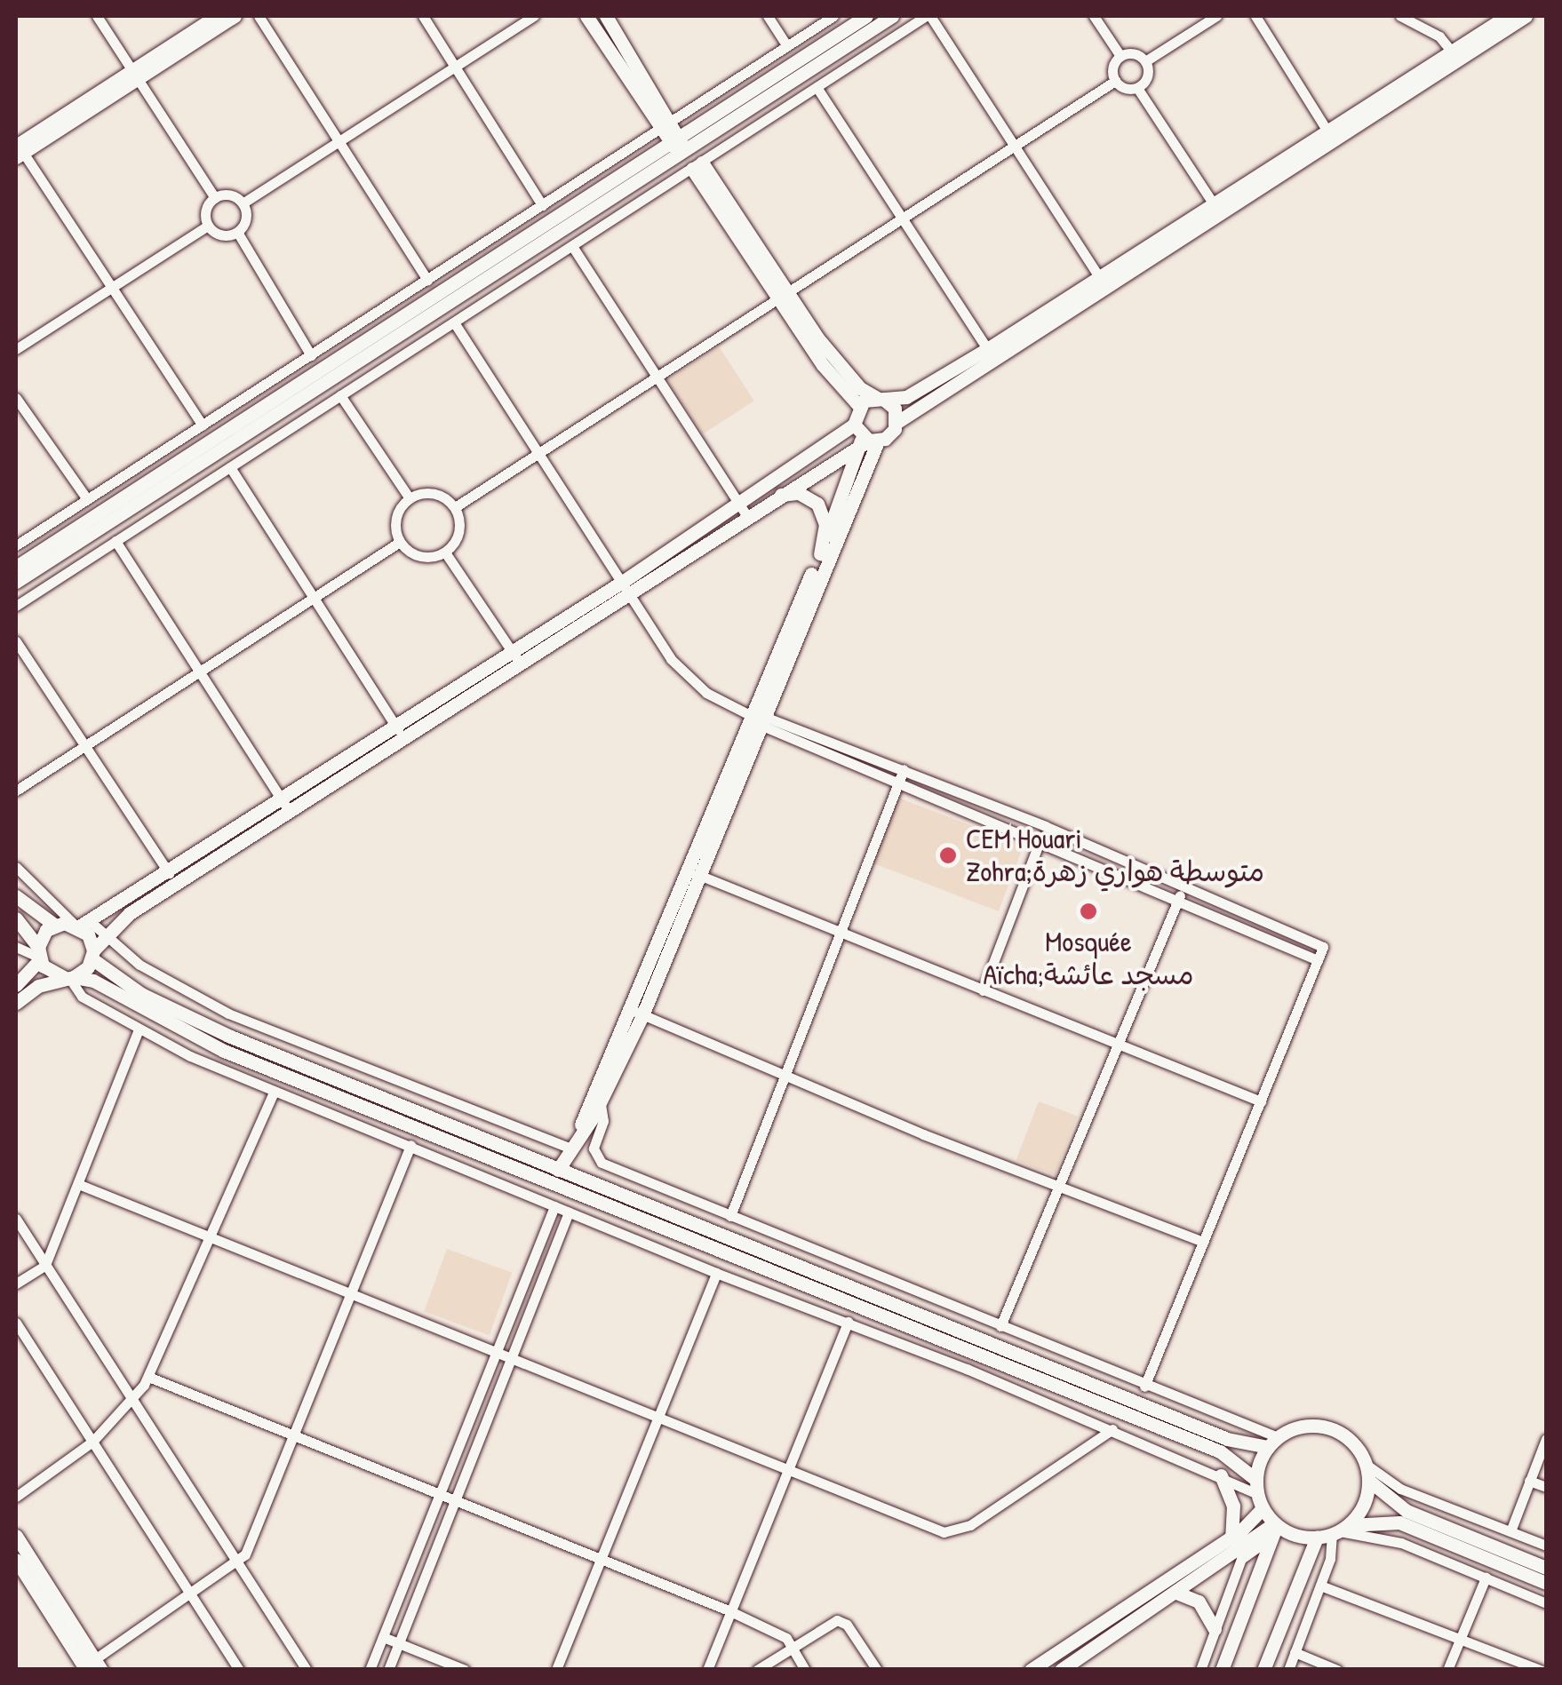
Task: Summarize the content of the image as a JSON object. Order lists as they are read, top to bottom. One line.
{"places":["CEM Houari Zohra;متوسطة هواري زهرة","Mosquée Aïcha;مسجد عائشة"]}
